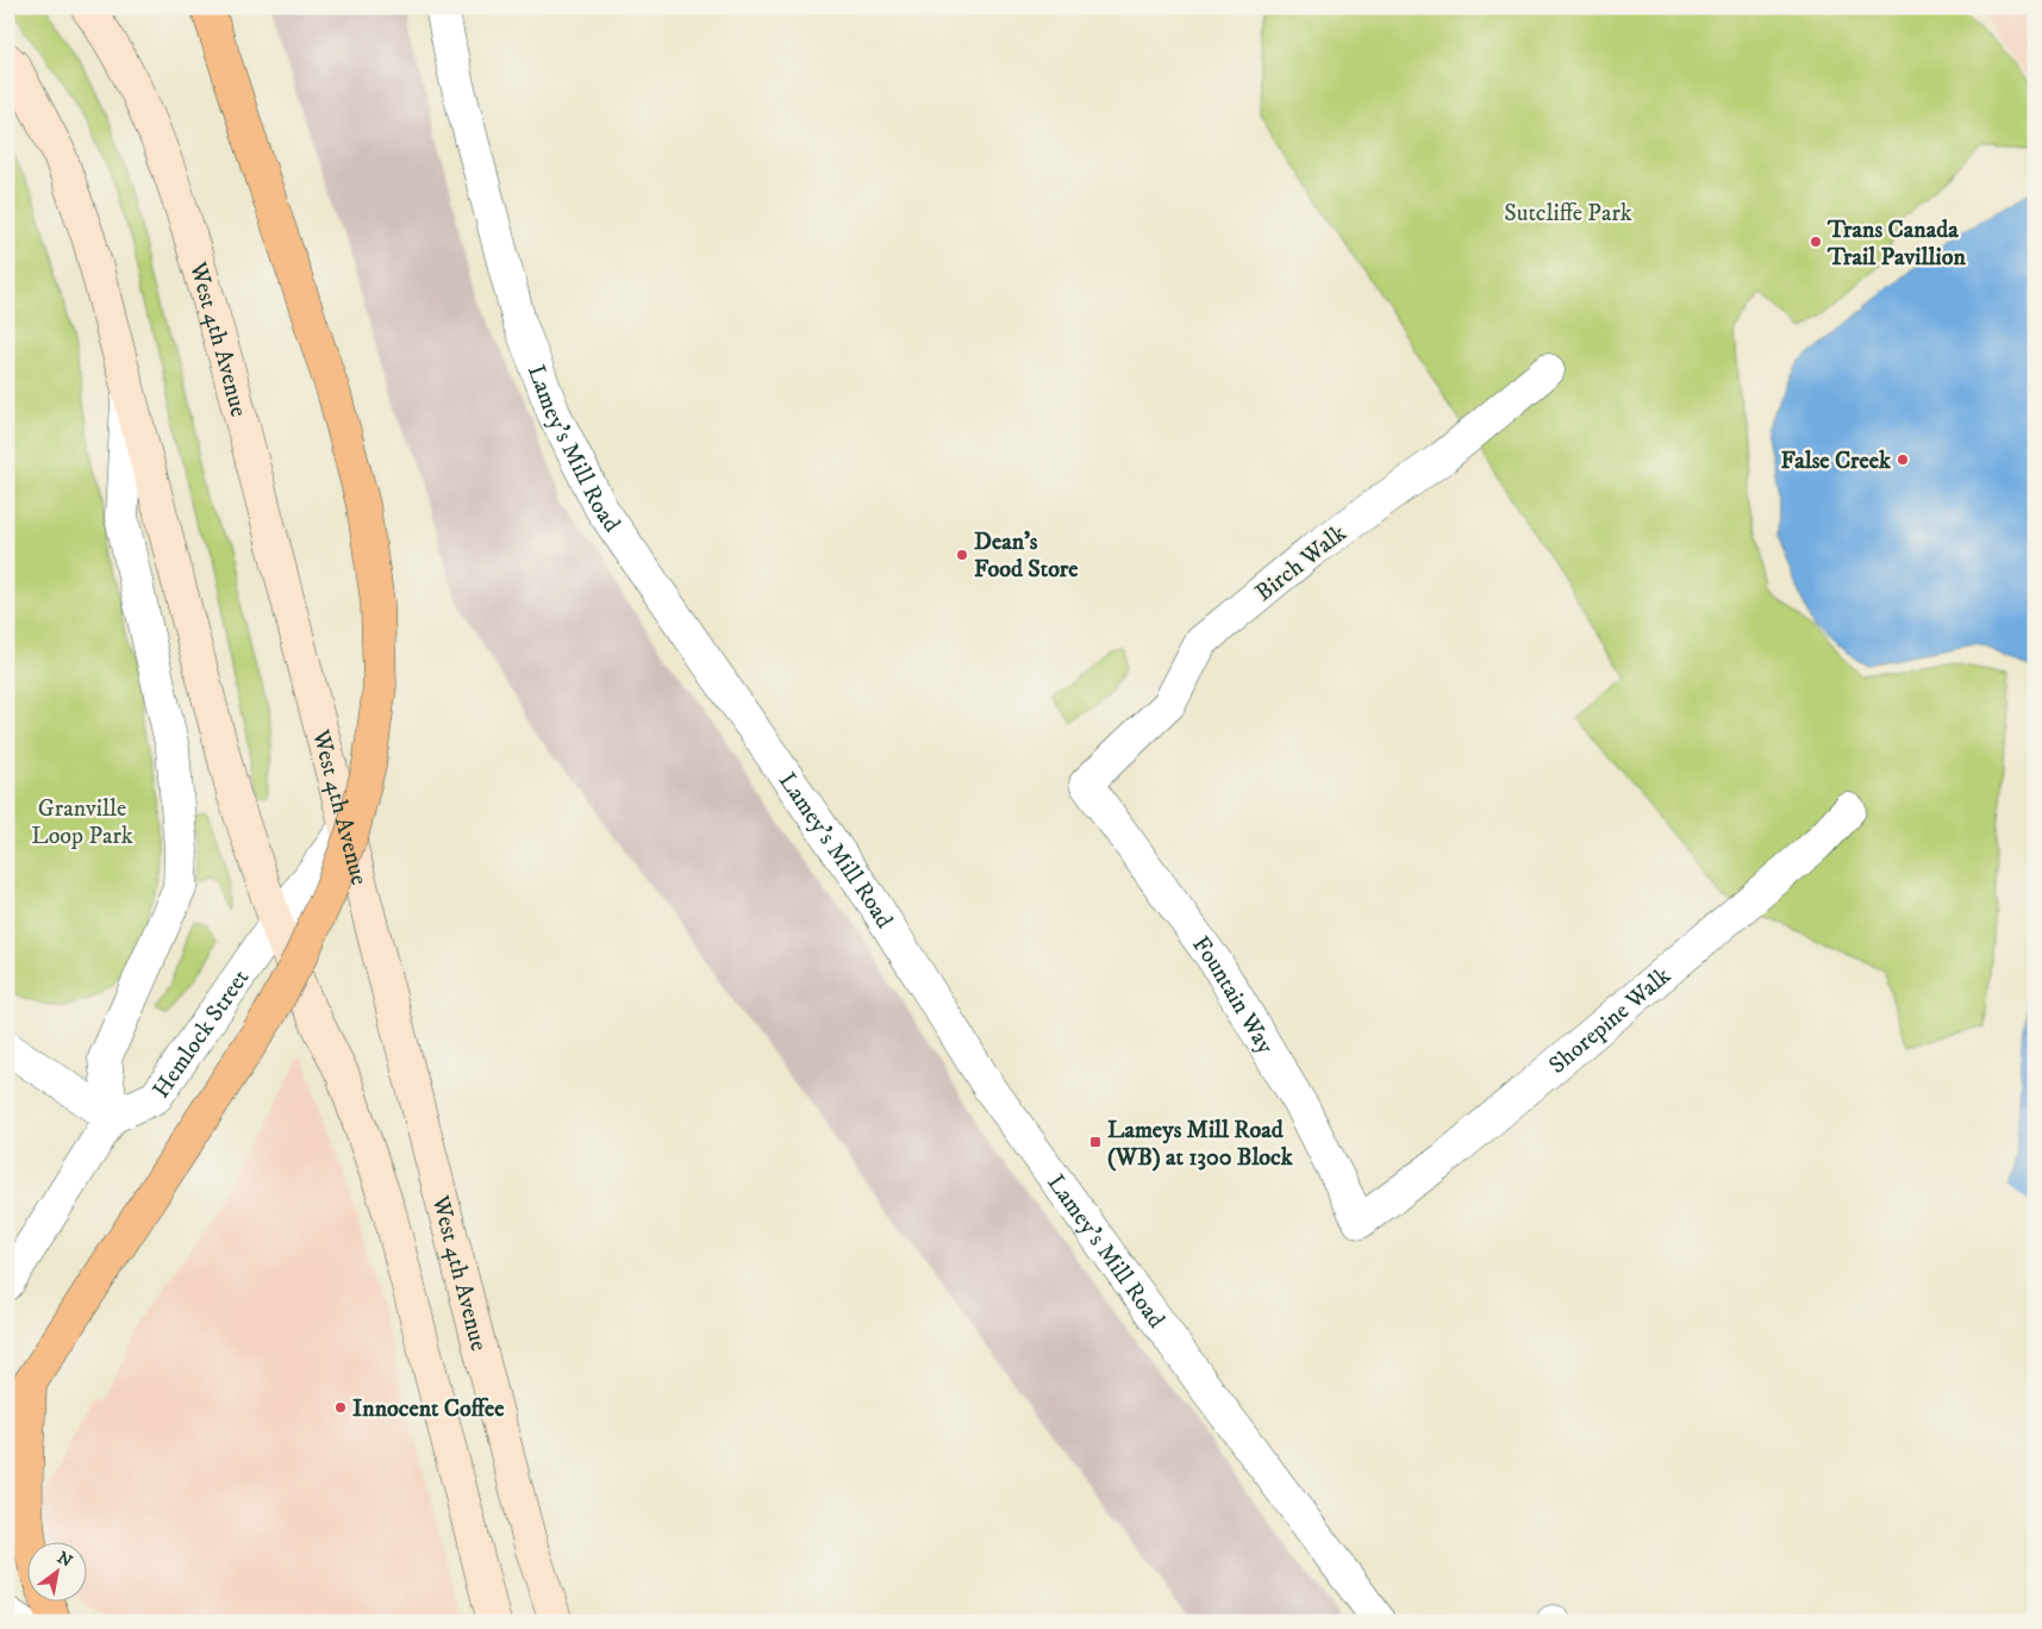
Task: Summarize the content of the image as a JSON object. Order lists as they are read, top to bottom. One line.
{"streets":{"main road":["West 4th Avenue"],"street":["Lamey's Mill Road","Birch Walk","Fountain Way","Shorepine Walk","Hemlock Street"]},"crossings":[["West 4th Avenue","Hemlock Street"],["Birch Walk","Fountain Way"],["Fountain Way","Shorepine Walk"]],"parks":["Sutcliffe Park","Granville Loop Park"],"places":{"other":["Trans Canada Trail Pavillion","False Creek","Dean's Food Store","Innocent Coffee"],"transit":["Lameys Mill Road (WB) at 1300 Block"]},"north":"top right"}
